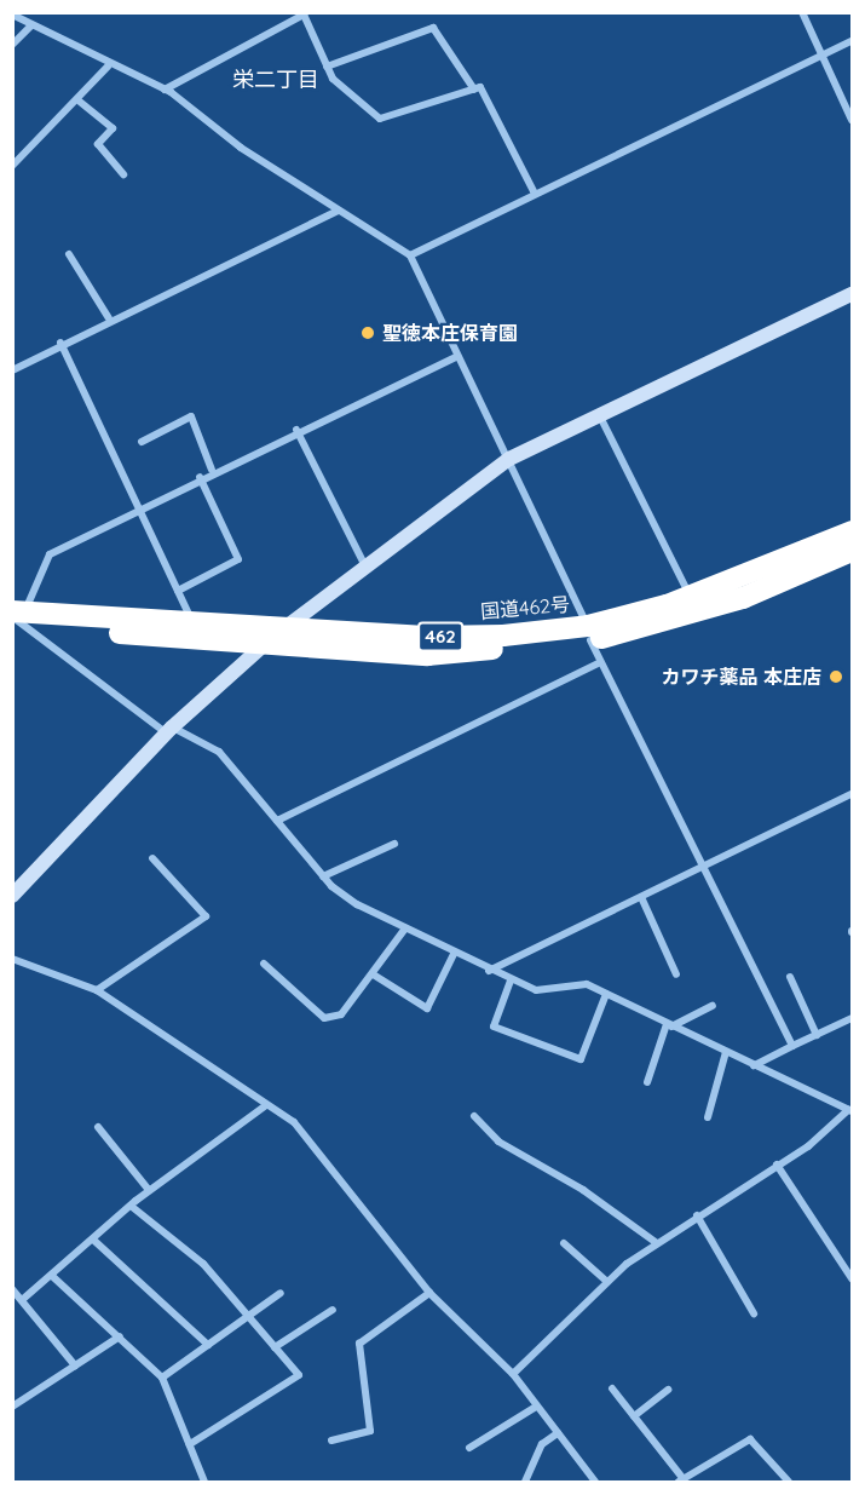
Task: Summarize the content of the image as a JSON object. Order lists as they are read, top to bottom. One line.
{"streets":{"highway":["国道462号","462"]},"districts":["栄二丁目"],"places":["聖徳本庄保育園","カワチ薬品 本庄店"]}
